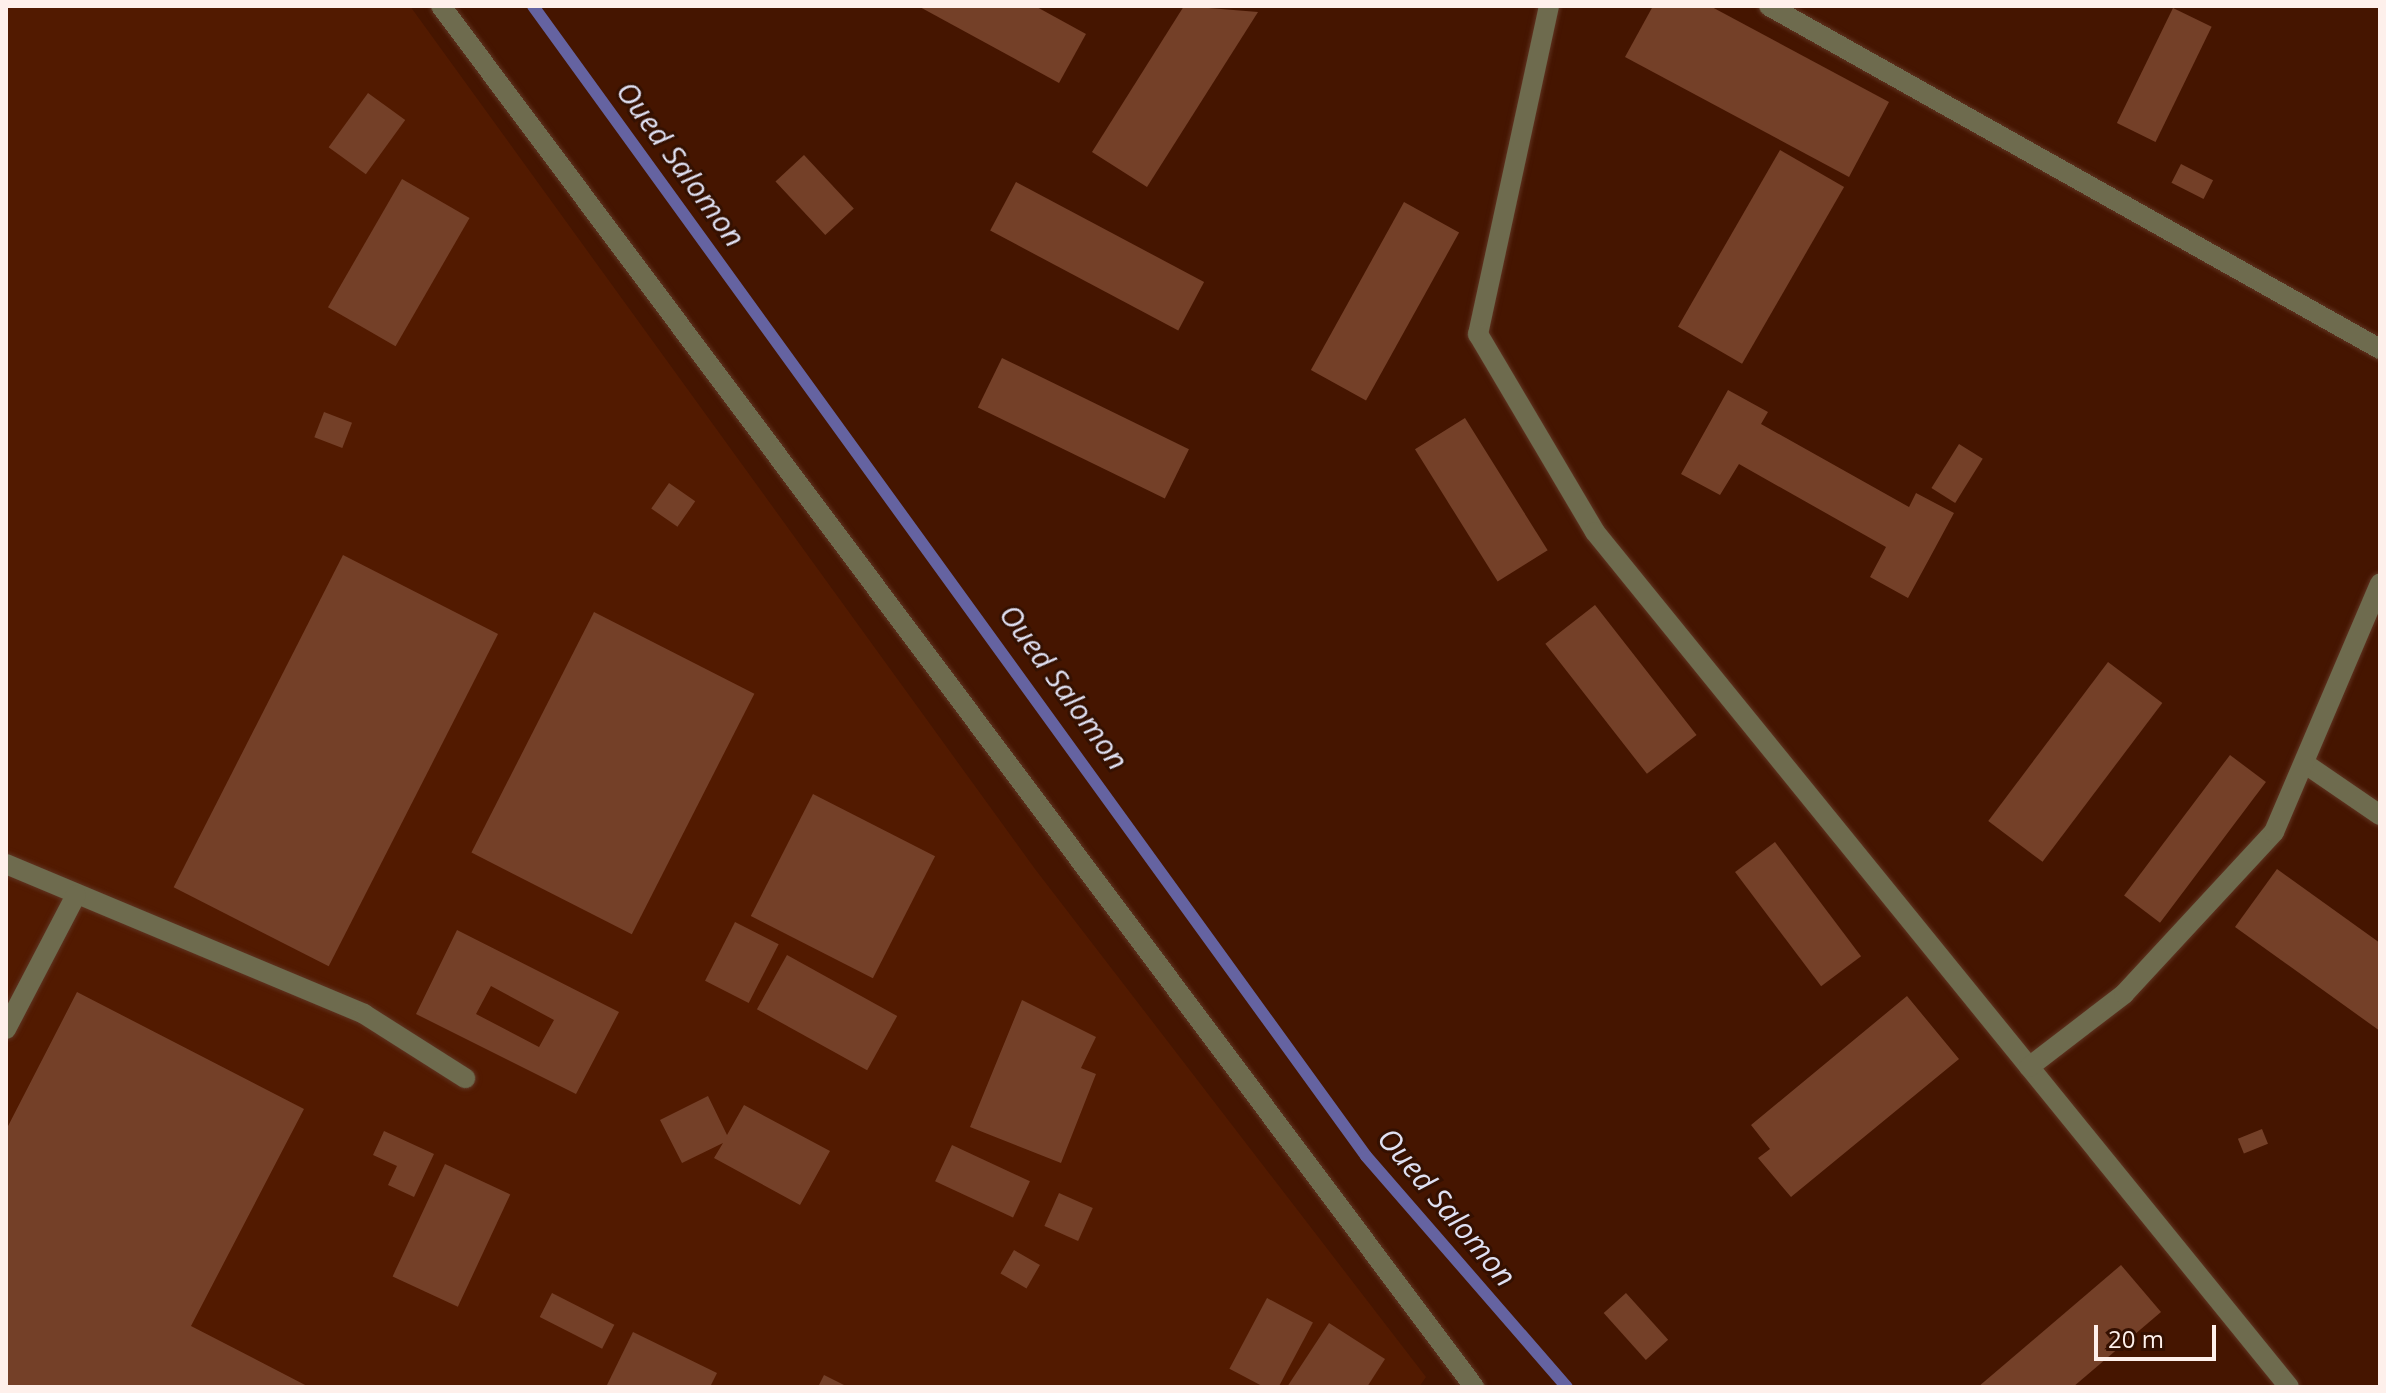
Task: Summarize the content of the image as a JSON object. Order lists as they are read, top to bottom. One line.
{"water":["Oued Salomon"],"scale_bar":"20 m"}
